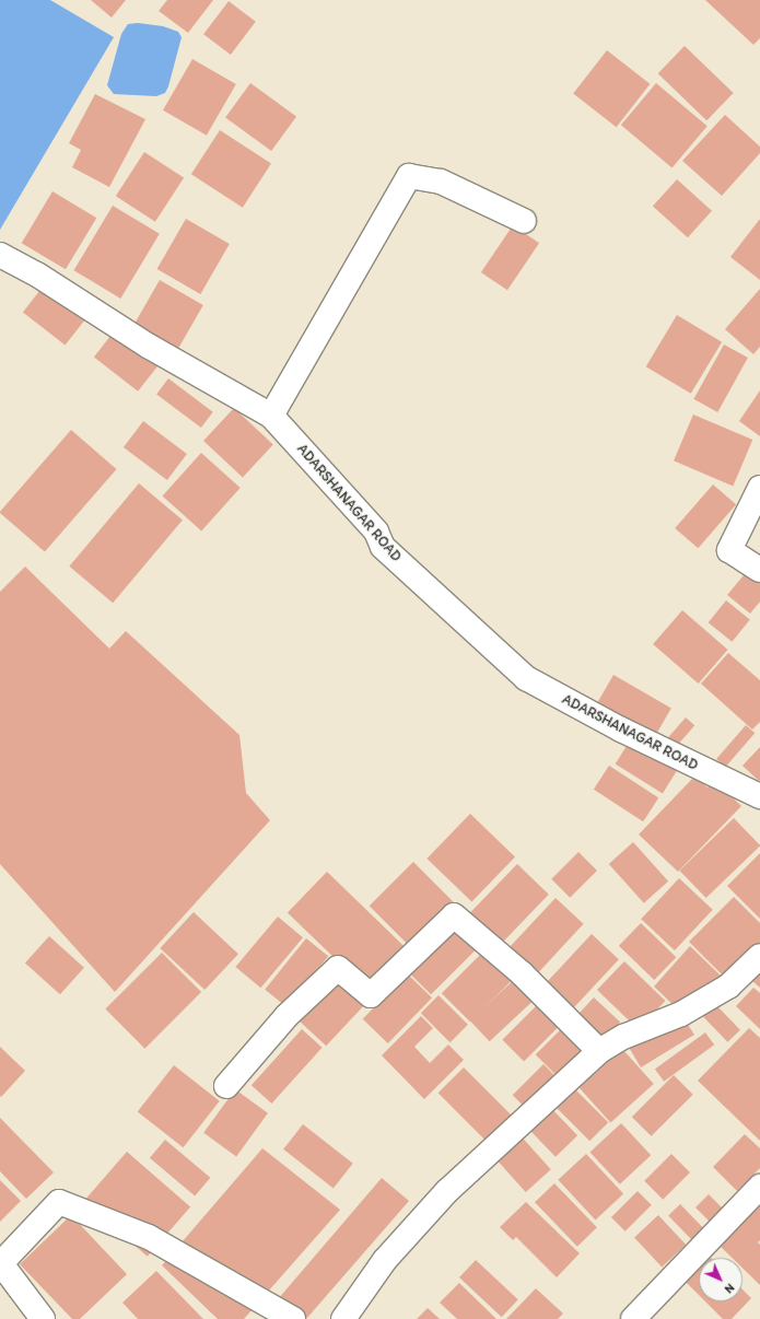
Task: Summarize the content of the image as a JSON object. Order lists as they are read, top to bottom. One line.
{"streets":{"street":["ADARSHANAGAR ROAD"]},"north":"bottom right"}
